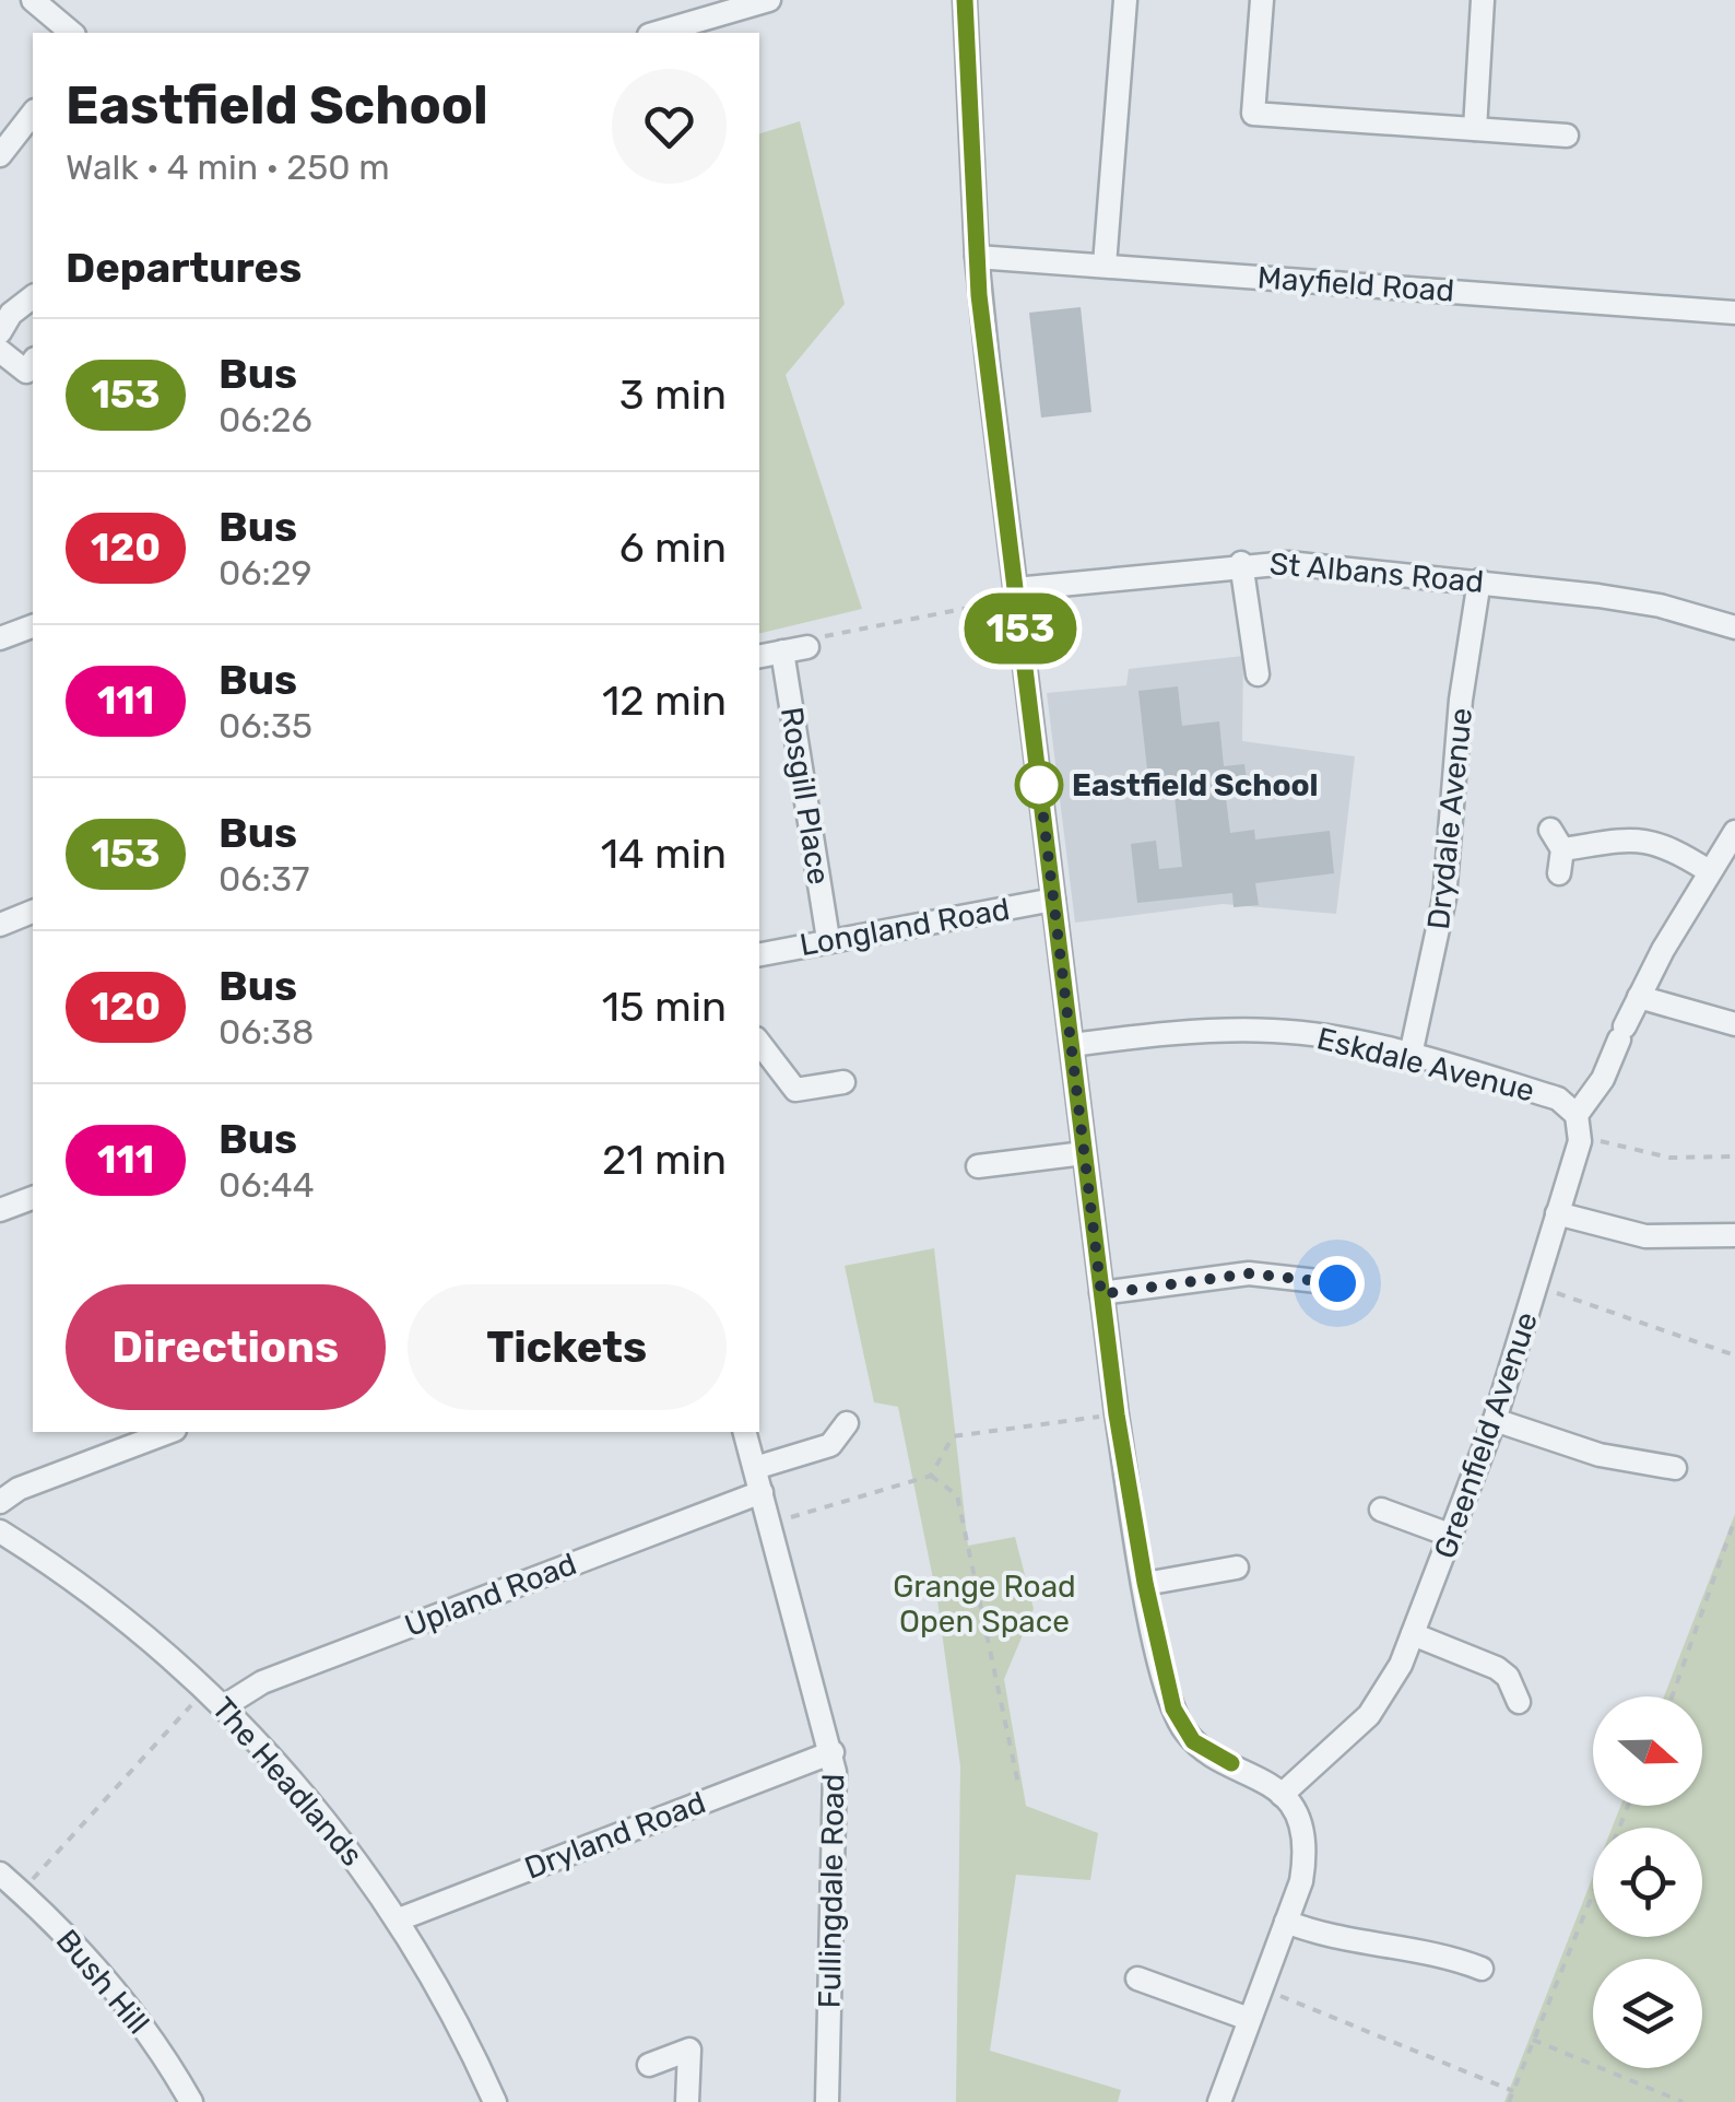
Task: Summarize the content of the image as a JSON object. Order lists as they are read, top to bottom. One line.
{"streets":{"street":["Mayfield Road","St Albans Road","Rosgill Place","Drydale Avenue","Longland Road","Eskdale Avenue","Greenfield Avenue","Upland Road","The Headlands","Dryland Road","Fullingdale Road","Bush Hill"]},"crossings":[["St Albans Road","Drydale Avenue"],["Rosgill Place","Longland Road"],["Drydale Avenue","Eskdale Avenue"],["Eskdale Avenue","Greenfield Avenue"],["Upland Road","The Headlands"],["Upland Road","Fullingdale Road"],["The Headlands","Dryland Road"],["Dryland Road","Fullingdale Road"]],"parks":["Grange Road Open Space"],"places":["Eastfield School"],"lines":["bus line 153"],"north":"right","page":{"on_map":"153","heading":[["Eastfield School","Walk · 4 min · 250 m"],"Departures"],"list":[{"mark":"153","name":"Bus","note":"06:26","value":"3 min"},{"mark":"120","name":"Bus","note":"06:29","value":"6 min"},{"mark":"111","name":"Bus","note":"06:35","value":"12 min"},{"mark":"153","name":"Bus","note":"06:37","value":"14 min"},{"mark":"120","name":"Bus","note":"06:38","value":"15 min"},{"mark":"111","name":"Bus","note":"06:44","value":"21 min"}],"buttons":["Directions","Tickets"]}}
